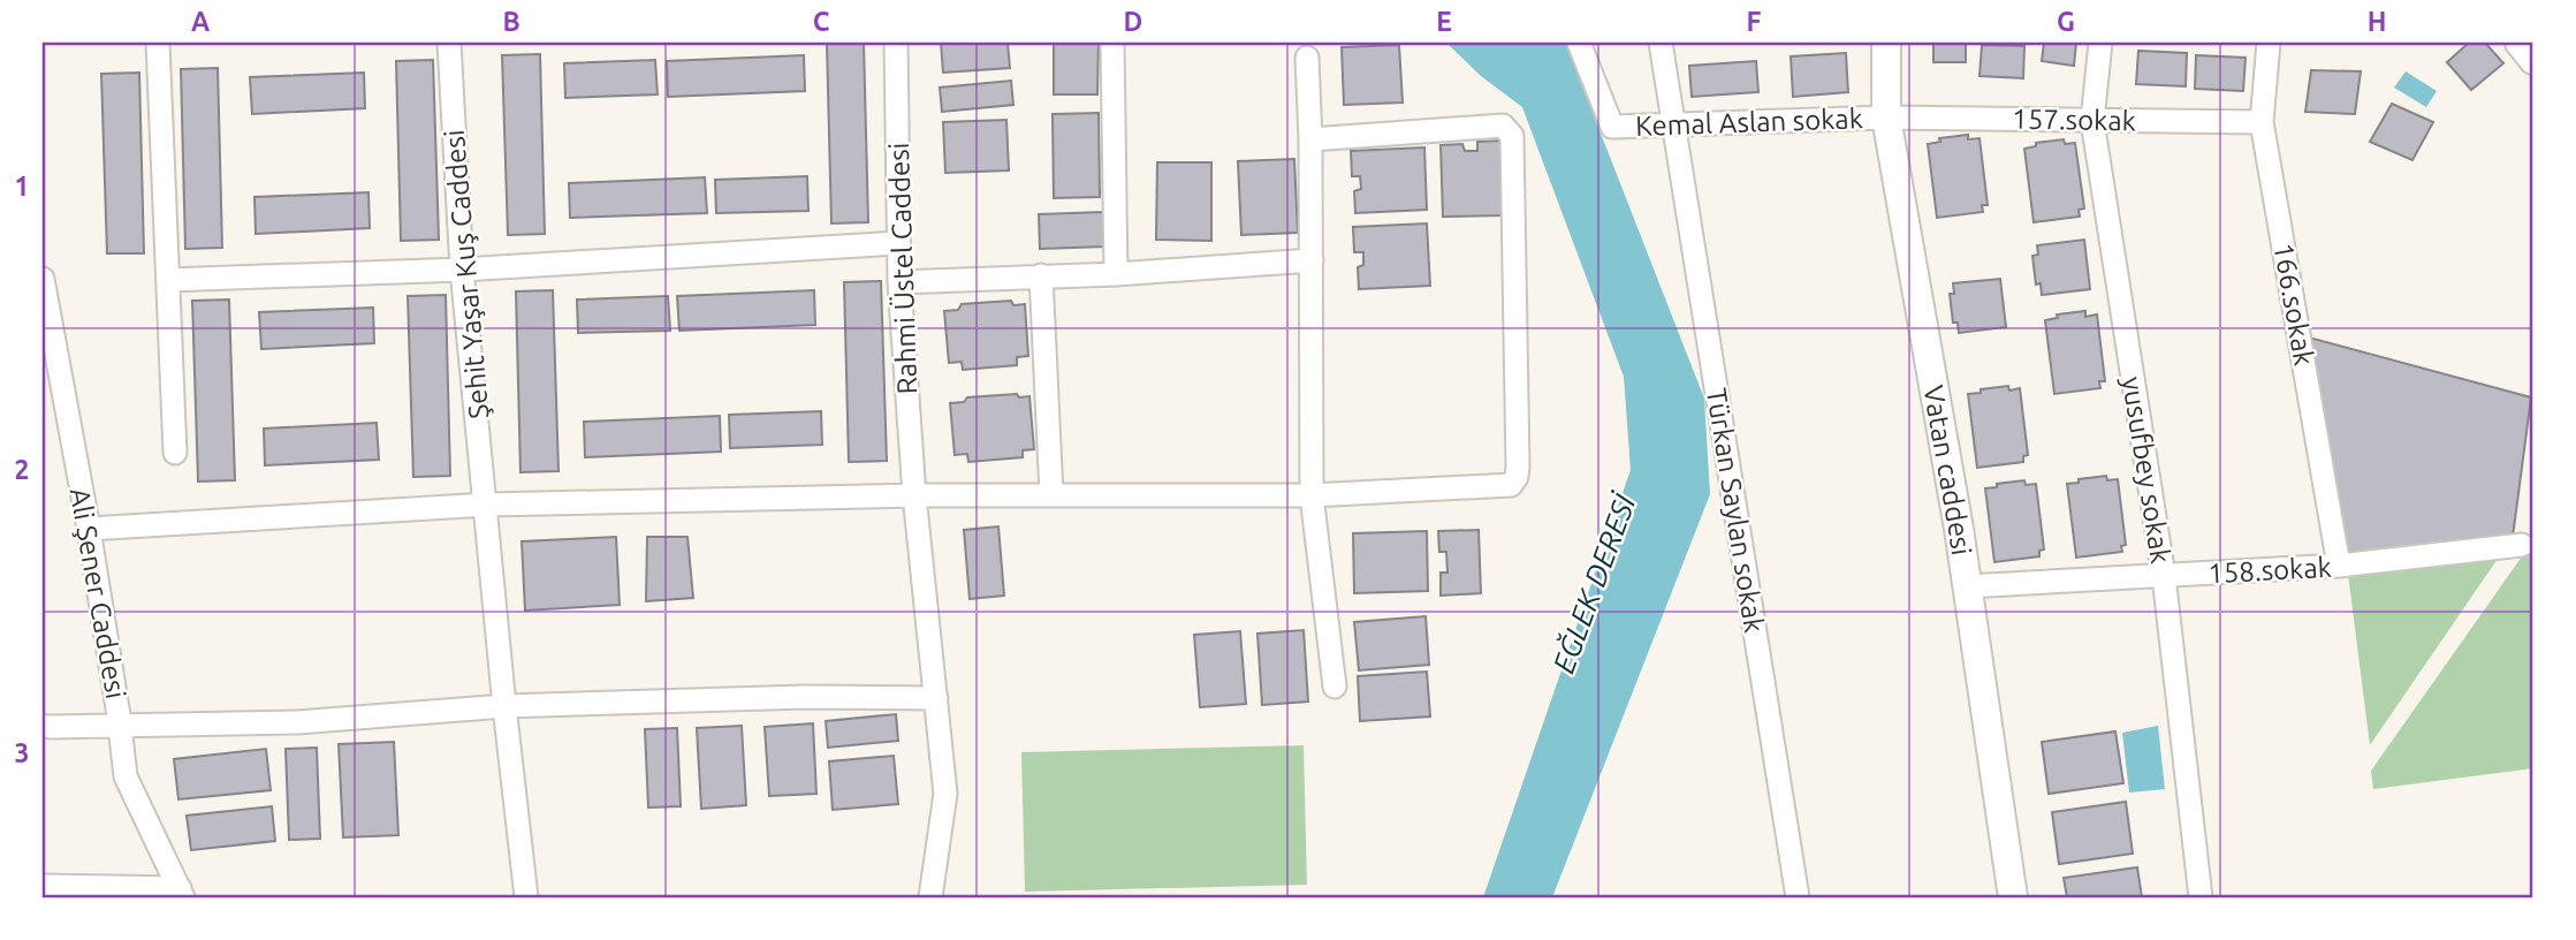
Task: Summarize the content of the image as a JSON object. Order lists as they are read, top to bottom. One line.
{"streets":{"street":["157.sokak","Kemal Aslan sokak","Rahmi Üstel Caddesi","Şehit Yaşar Kuş Caddesi","166.sokak","Vatan caddesi","yusufbey sokak","Türkan Saylan sokak","158.sokak","Ali Şener Caddesi"]},"crossings":[["157.sokak","Kemal Aslan sokak"],["157.sokak","166.sokak"],["157.sokak","Vatan caddesi"],["157.sokak","yusufbey sokak"],["Kemal Aslan sokak","Vatan caddesi"],["Kemal Aslan sokak","Türkan Saylan sokak"],["166.sokak","158.sokak"],["Vatan caddesi","158.sokak"],["yusufbey sokak","158.sokak"]],"water":["EĞLEK DERESİ"],"grid":{"columns":["A","B","C","D","E","F","G","H"],"rows":["1","2","3"]}}
